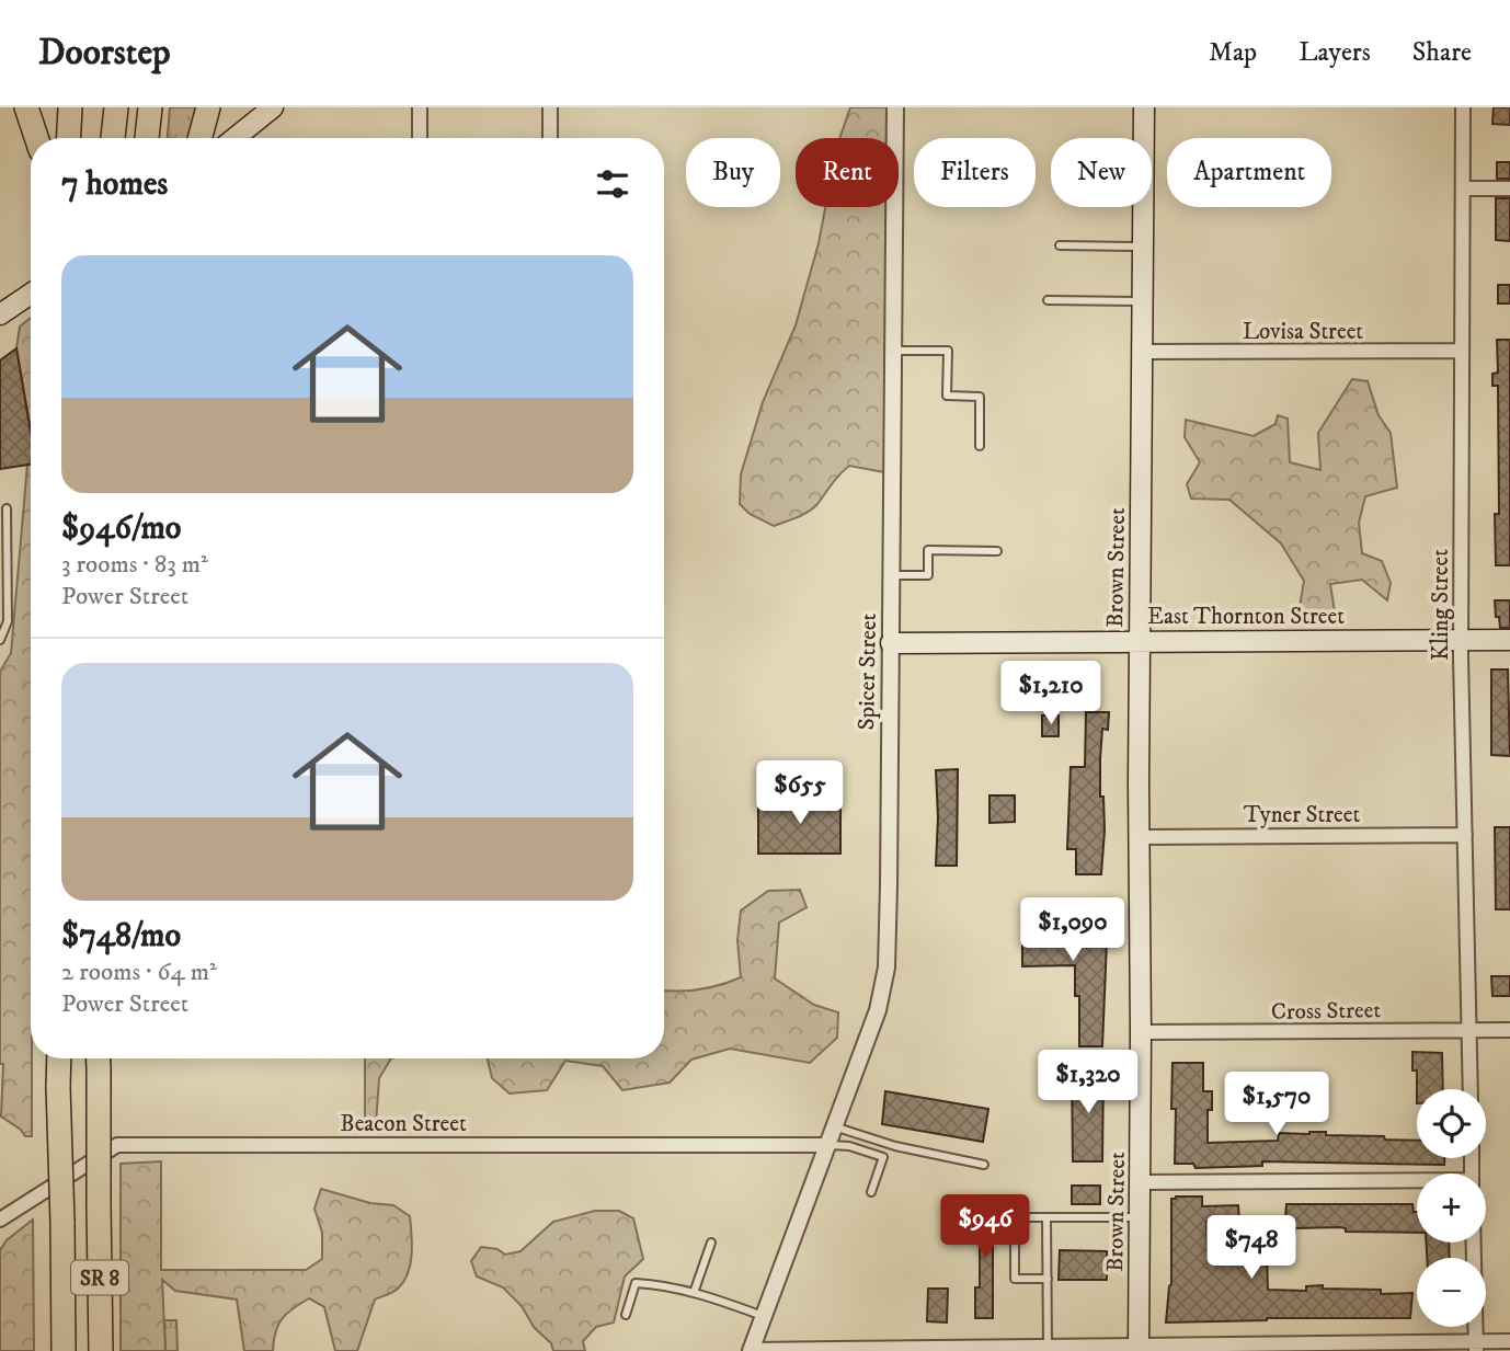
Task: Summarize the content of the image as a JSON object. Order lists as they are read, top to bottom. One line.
{"streets":{"highway":["SR 8"],"main road":["Brown Street","East Thornton Street"],"street":["Lovisa Street","Kling Street","Spicer Street","Tyner Street","Cross Street","Beacon Street"]},"crossings":[["Lovisa Street","Brown Street"],["Lovisa Street","Kling Street"],["Brown Street","East Thornton Street"],["Brown Street","Tyner Street"],["Brown Street","Cross Street"],["Kling Street","East Thornton Street"],["Kling Street","Tyner Street"],["Kling Street","Cross Street"],["East Thornton Street","Spicer Street"],["Spicer Street","Beacon Street"]],"page":{"header":"Doorstep","nav":["Map","Layers","Share"],"chip":["Buy","Rent","Filters","New","Apartment"],"heading":"7 homes","list":[{"name":"$946/mo","note":"3 rooms · 83 m² · Power Street"},{"name":"$748/mo","note":"2 rooms · 64 m² · Power Street"}],"price":["$1,210","$655","$1,090","$1,320","$1,570","$946","$748"],"map_buttons":["+","−"]}}
